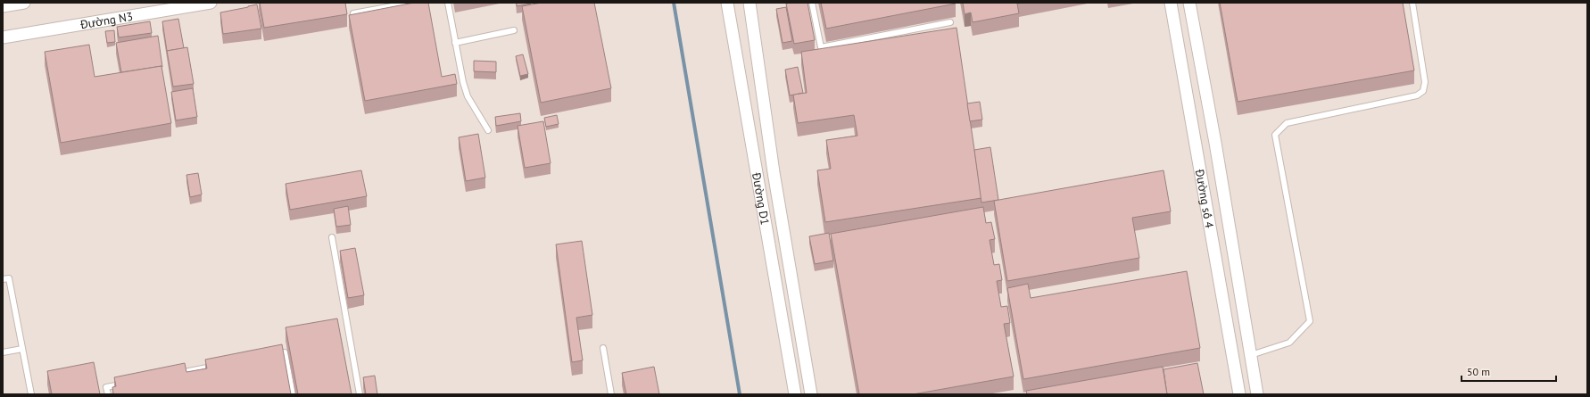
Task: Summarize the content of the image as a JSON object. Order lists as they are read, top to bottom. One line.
{"streets":{"street":["Đường N3","Đường số 4","Đường D1"]},"scale_bar":"50 m"}
